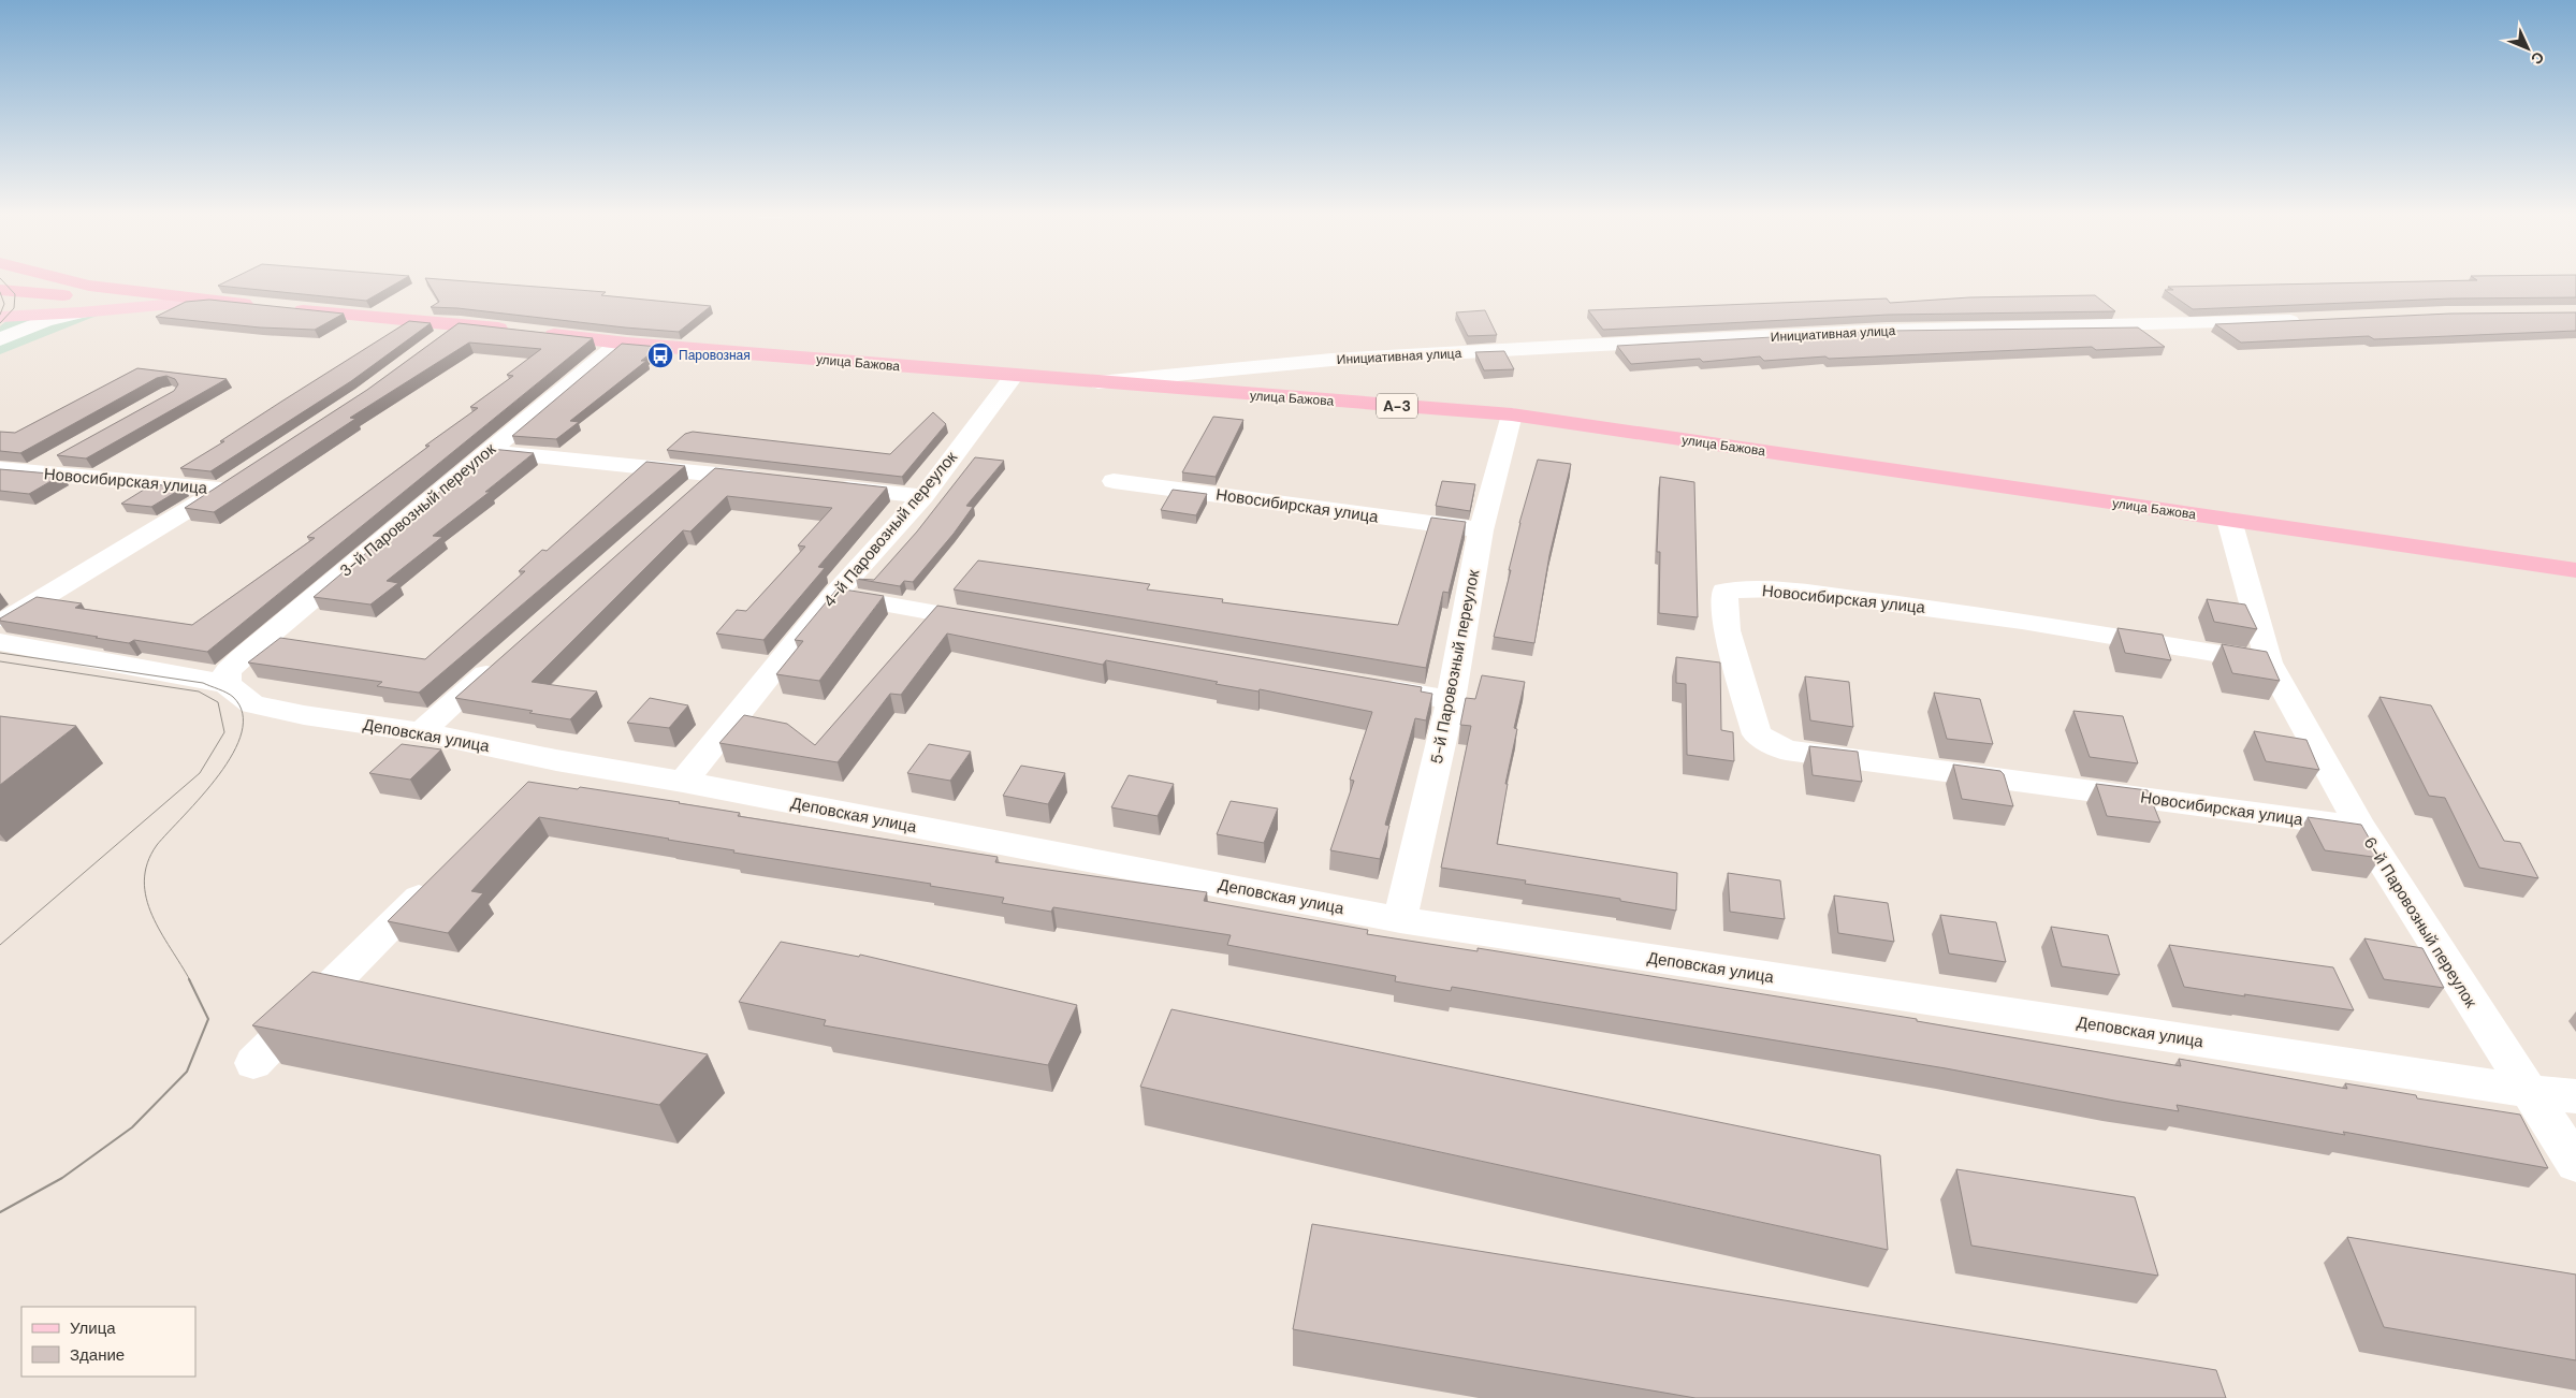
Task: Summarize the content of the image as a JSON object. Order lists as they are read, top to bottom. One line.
{"streets":{"highway":["улица Бажова","A-3"],"street":["Инициативная улица","Новосибирская улица","3-й Паровозный переулок","4-й Паровозный переулок","5-й Паровозный переулок","Деповская улица","6-й Паровозный переулок"]},"crossings":[["Инициативная улица","улица Бажова"],["улица Бажова","3-й Паровозный переулок"],["улица Бажова","4-й Паровозный переулок"],["улица Бажова","5-й Паровозный переулок"],["улица Бажова","6-й Паровозный переулок"],["Новосибирская улица","5-й Паровозный переулок"],["Новосибирская улица","6-й Паровозный переулок"],["3-й Паровозный переулок","Деповская улица"],["4-й Паровозный переулок","Деповская улица"],["5-й Паровозный переулок","Деповская улица"],["Деповская улица","6-й Паровозный переулок"]],"places":{"bus stop":["Паровозная"]},"legend":["Улица","Здание"],"north":"bottom right"}
